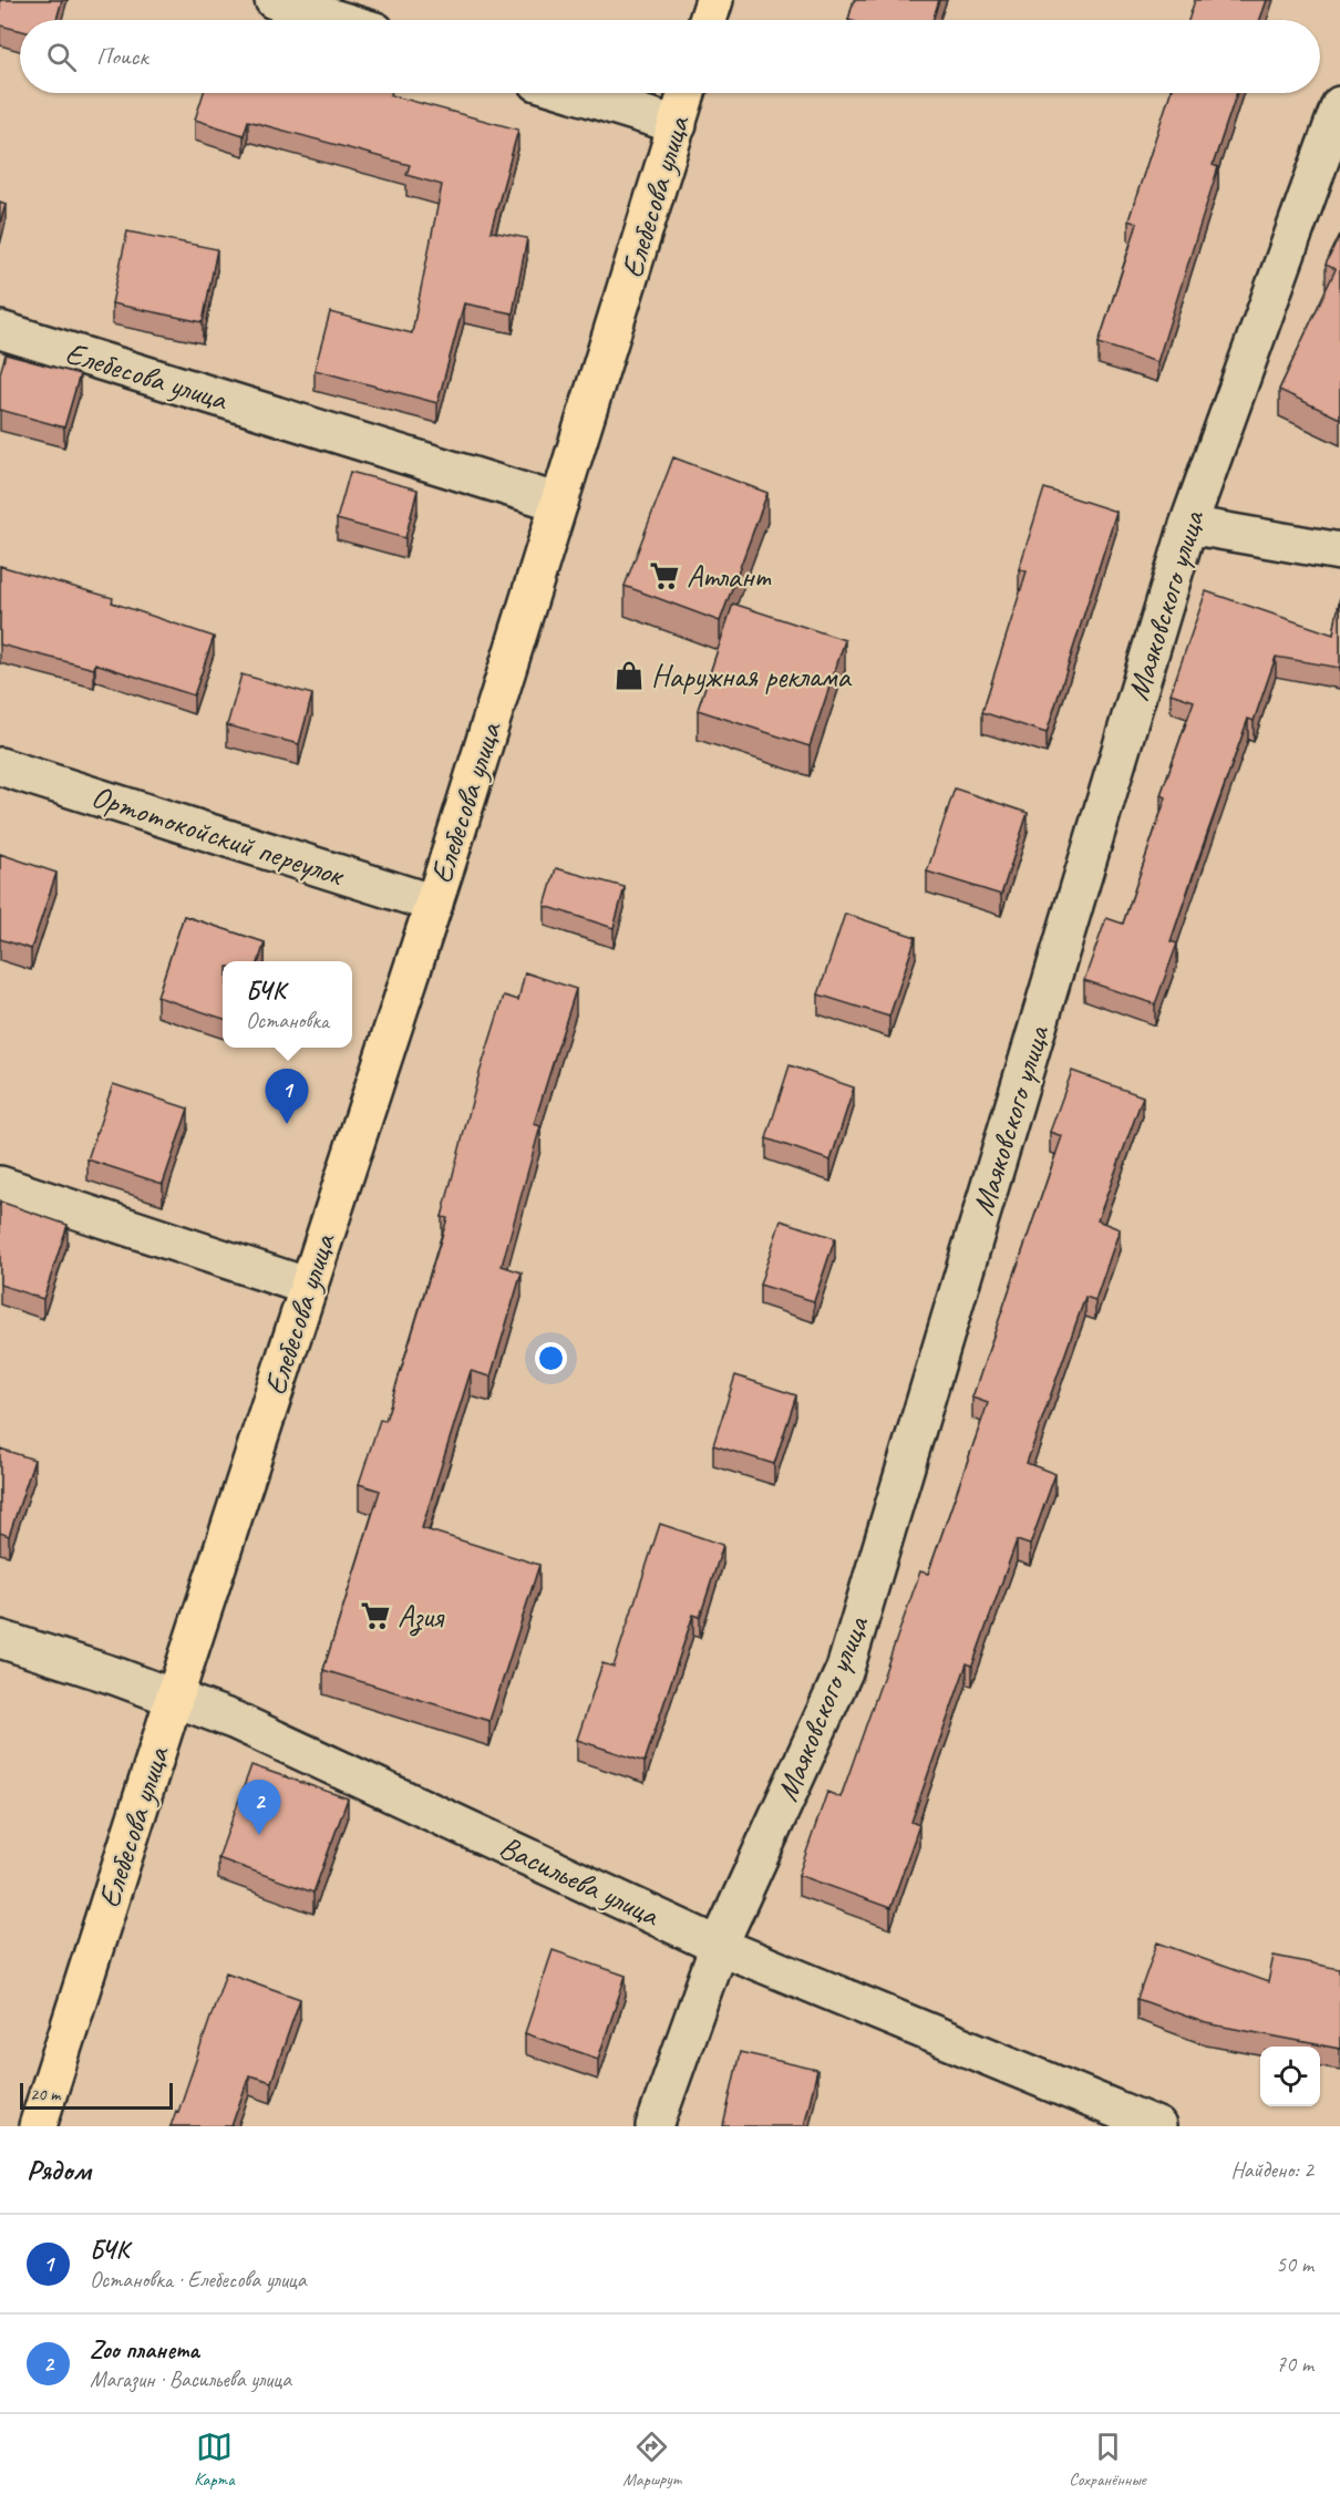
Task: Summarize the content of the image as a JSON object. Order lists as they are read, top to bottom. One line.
{"streets":{"main road":["Елебесова улица"],"street":["Маяковского улица","Ортотокойский переулок","Васильева улица"]},"crossings":[["Елебесова улица","Ортотокойский переулок"],["Елебесова улица","Васильева улица"],["Маяковского улица","Васильева улица"]],"places":{"supermarket":["Атлант","Азия"],"shop":["Наружная реклама"]},"scale_bar":"20 m","page":{"search":"Поиск","popup":["БЧК","Остановка"],"pins":["1","2"],"scale":"20 m","heading":["Рядом","Найдено: 2"],"list":[{"mark":"1","name":"БЧК","note":"Остановка · Елебесова улица","value":"50 m"},{"mark":"2","name":"Zoo планета","note":"Магазин · Васильева улица","value":"70 m"}],"nav":["Карта","Маршрут","Сохранённые"]}}
